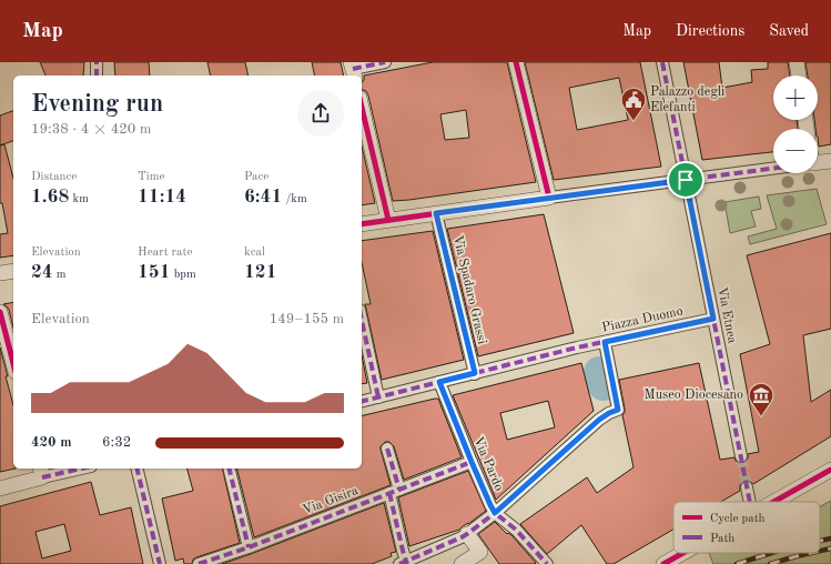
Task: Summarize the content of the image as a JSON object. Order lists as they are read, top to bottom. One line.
{"streets":{"street":["Via Spadaro Grassi","Via Etnea","Piazza Duomo","Via Pardo","Via Gisira"]},"crossings":[["Via Spadaro Grassi","Piazza Duomo"],["Via Etnea","Piazza Duomo"],["Piazza Duomo","Via Pardo"],["Via Pardo","Via Gisira"]],"places":{"public building":["Palazzo degli Elefanti"],"museum":["Museo Diocesano"]},"legend":["Cycle path","Path"],"page":{"header":"Map","nav":["Map","Directions","Saved"],"map_buttons":["+","−"],"heading":["Evening run","19:38 · 4 × 420 m"],"stats":[["Distance","1.68 km"],["Time","11:14"],["Pace","6:41 /km"],["Elevation","24 m"],["Heart rate","151 bpm"],["kcal","121"]],"chart":["Elevation","149–155 m"],"list":[{"name":"420 m","note":"6:32"}]}}
